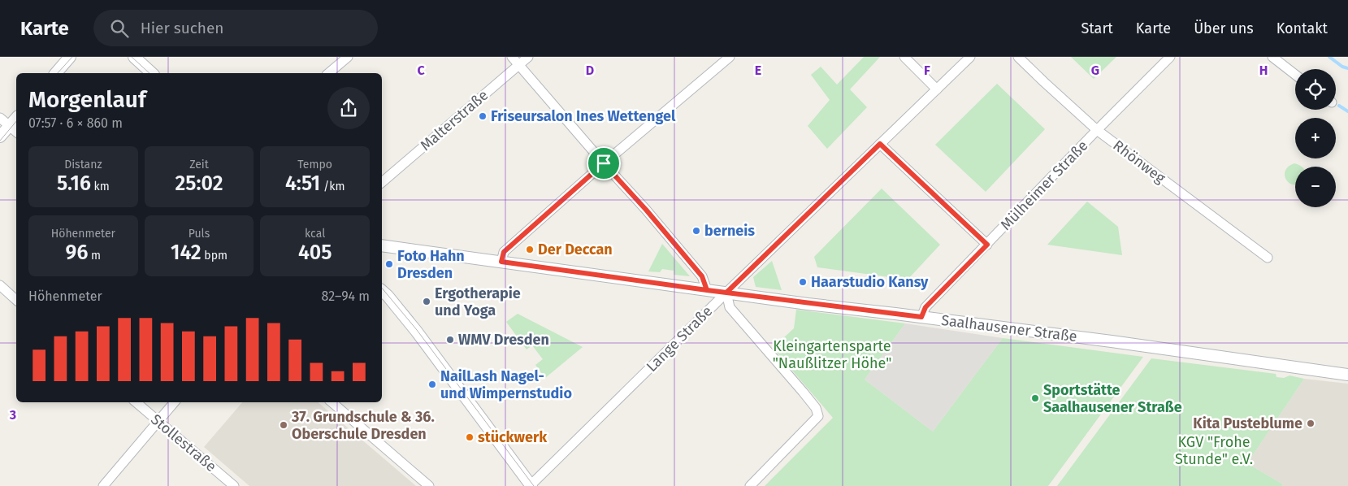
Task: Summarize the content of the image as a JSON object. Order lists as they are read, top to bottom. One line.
{"streets":{"street":["Malterstraße","Rhönweg","Mülheimer Straße","Saalhausener Straße","Lange Straße","Stollestraße"]},"crossings":[["Rhönweg","Mülheimer Straße"],["Mülheimer Straße","Saalhausener Straße"],["Saalhausener Straße","Lange Straße"]],"parks":["Kleingartensparte \"Naußlitzer Höhe\"","KGV \"Frohe Stunde\" e.V."],"places":["Friseursalon Ines Wettengel","berneis","Der Deccan","Foto Hahn Dresden","Haarstudio Kansy","Ergotherapie und Yoga","WMV Dresden","NailLash Nagel- und Wimpernstudio","Sportstätte Saalhausener Straße","Kita Pusteblume","37. Grundschule & 36. Oberschule Dresden","stückwerk"],"page":{"header":"Karte","search":"Hier suchen","nav":["Start","Karte","Über uns","Kontakt"],"map_buttons":["+","−"],"heading":["Morgenlauf","07:57 · 6 × 860 m"],"stats":[["Distanz","5.16 km"],["Zeit","25:02"],["Tempo","4:51 /km"],["Höhenmeter","96 m"],["Puls","142 bpm"],["kcal","405"]],"chart":["Höhenmeter","82–94 m"]},"grid":{"columns":["C","D","E","F","G","H"],"rows":["3"]}}
